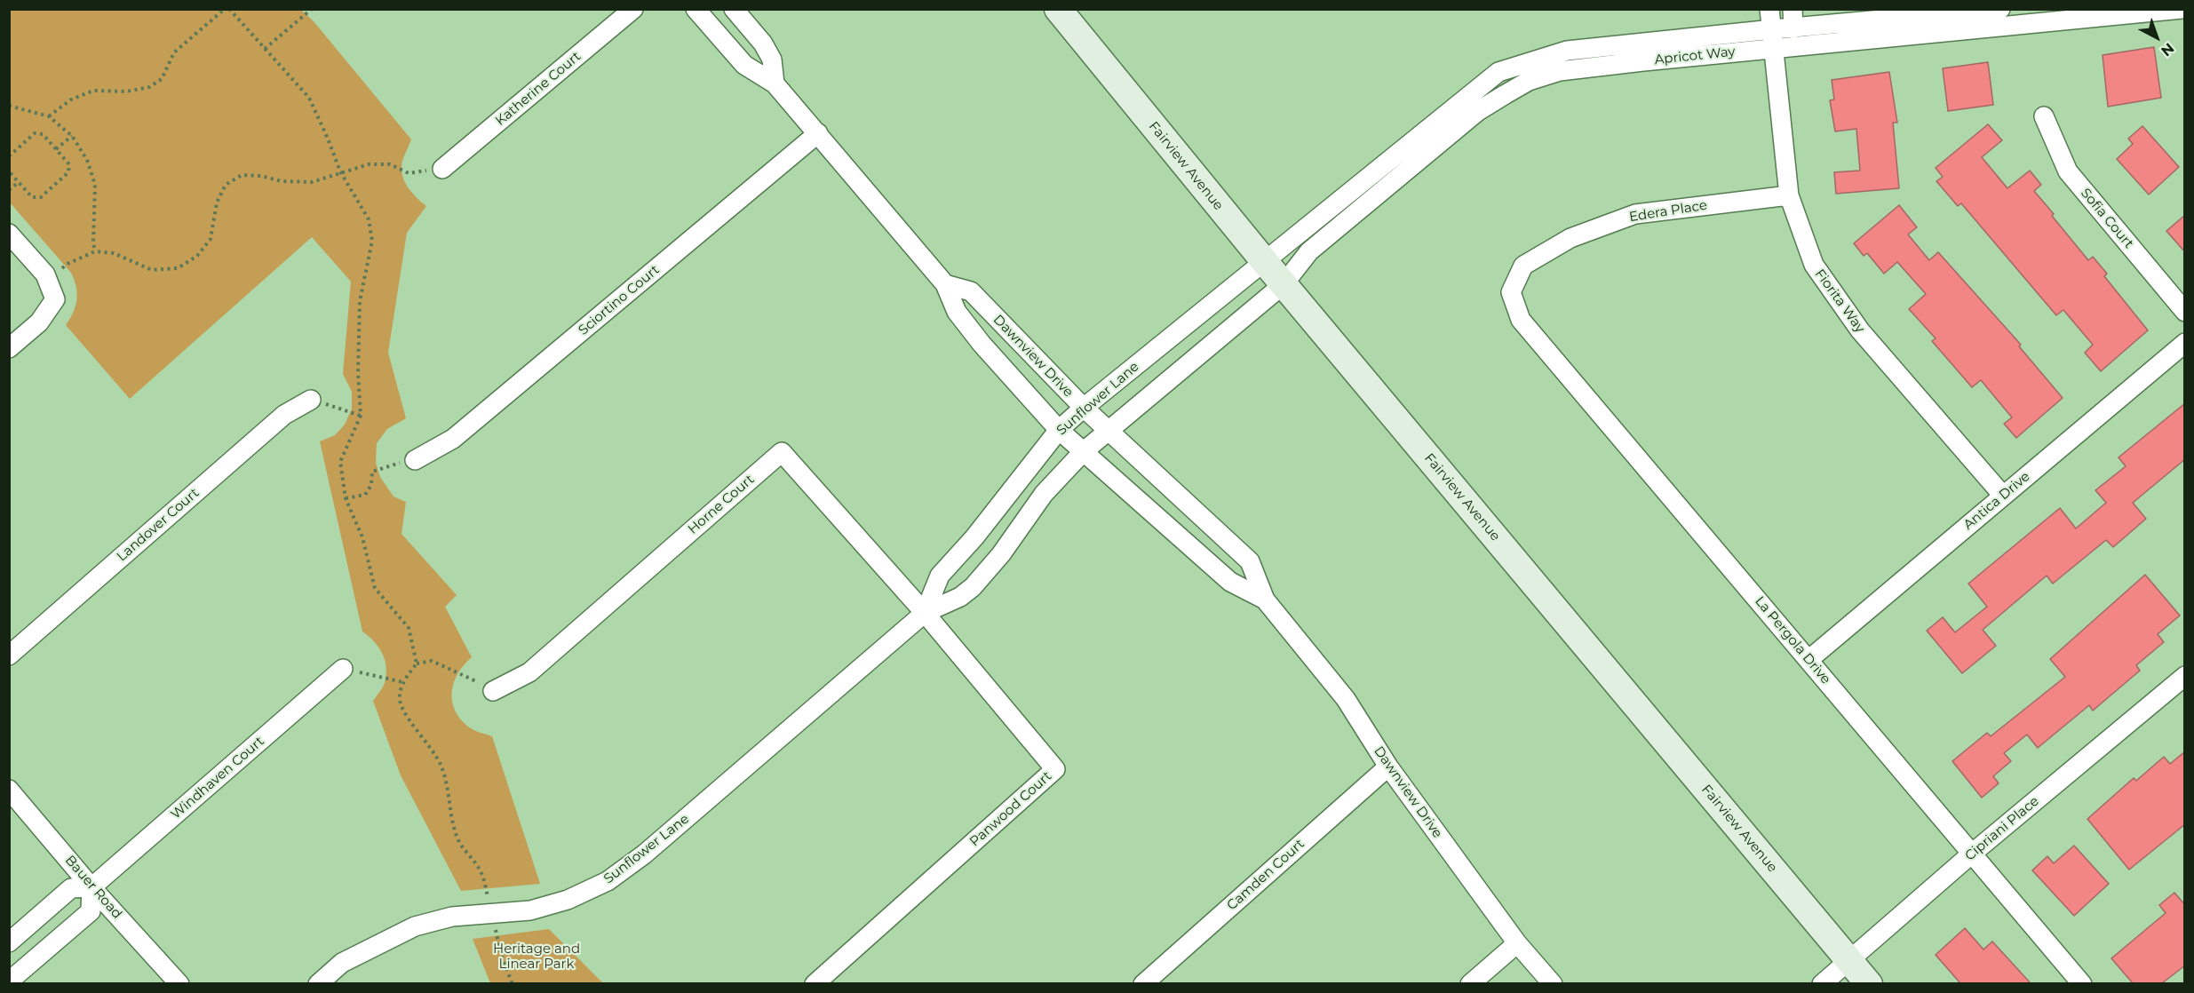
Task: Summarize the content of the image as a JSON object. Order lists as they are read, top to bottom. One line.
{"streets":{"street":["Apricot Way","Katherine Court","Fairview Avenue","Edera Place","Sofia Court","Sciortino Court","Fiorita Way","Dawnview Drive","Sunflower Lane","Antica Drive","Horne Court","Landover Court","La Pergola Drive","Windhaven Court","Panwood Court","Cipriani Place","Camden Court","Bauer Road"]},"crossings":[["Apricot Way","Fairview Avenue"],["Apricot Way","Fiorita Way"],["Apricot Way","Sunflower Lane"],["Fairview Avenue","Sunflower Lane"],["Fairview Avenue","Cipriani Place"],["Edera Place","Fiorita Way"],["Edera Place","La Pergola Drive"],["Sciortino Court","Dawnview Drive"],["Fiorita Way","Antica Drive"],["Dawnview Drive","Sunflower Lane"],["Dawnview Drive","Camden Court"],["Sunflower Lane","Horne Court"],["Sunflower Lane","Panwood Court"],["Antica Drive","La Pergola Drive"],["Horne Court","Panwood Court"],["La Pergola Drive","Cipriani Place"],["Windhaven Court","Bauer Road"]],"parks":["Heritage and Linear Park"],"north":"bottom right"}
